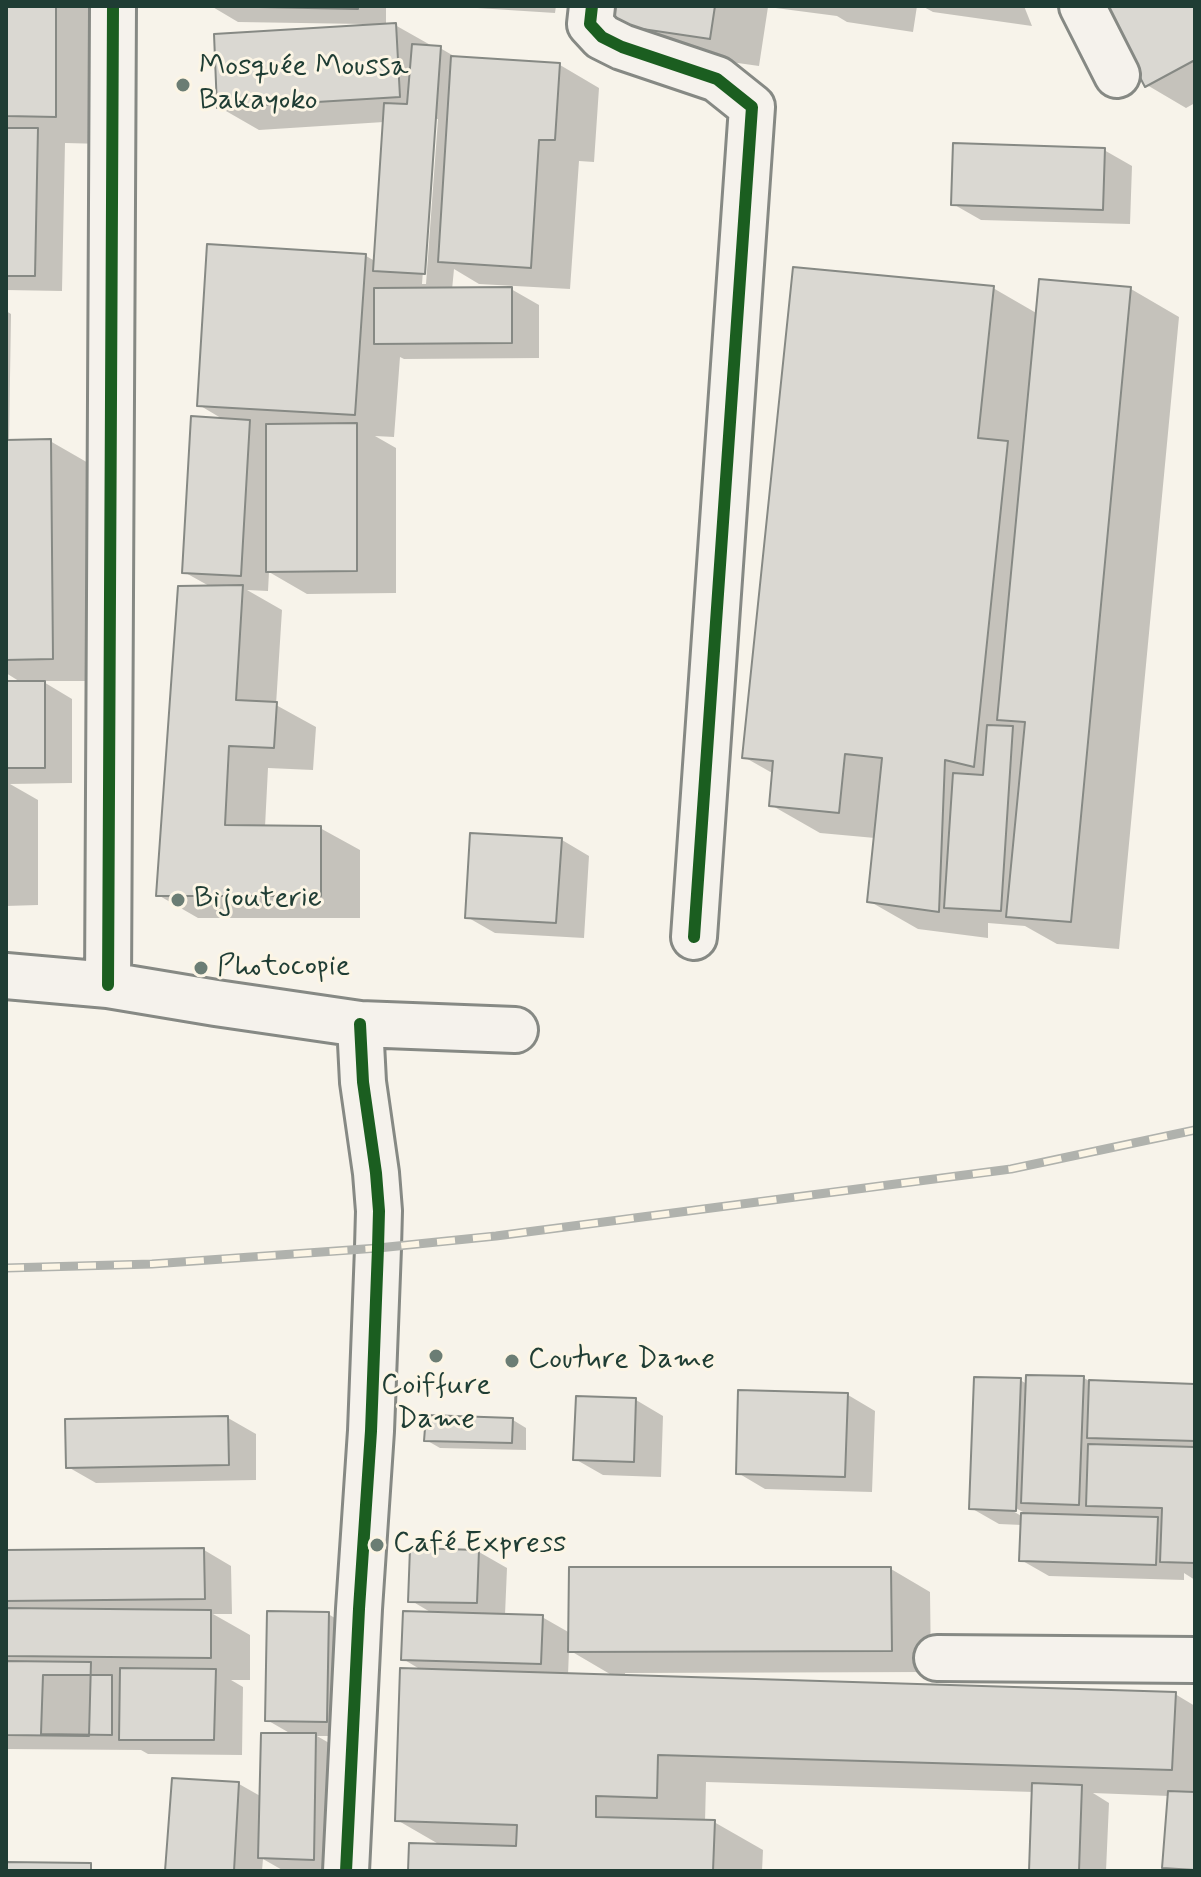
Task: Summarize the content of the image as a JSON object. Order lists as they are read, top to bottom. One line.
{"places":["Mosquée Moussa Bakayoko","Bijouterie","Photocopie","Coiffure Dame","Couture Dame","Café Express"]}
